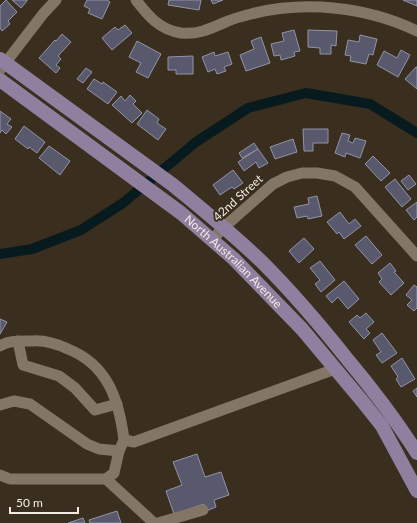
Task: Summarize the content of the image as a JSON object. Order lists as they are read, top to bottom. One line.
{"streets":{"main road":["North Australian Avenue"],"street":["42nd Street"]},"crossings":[["42nd Street","North Australian Avenue"]],"scale_bar":"50 m"}
